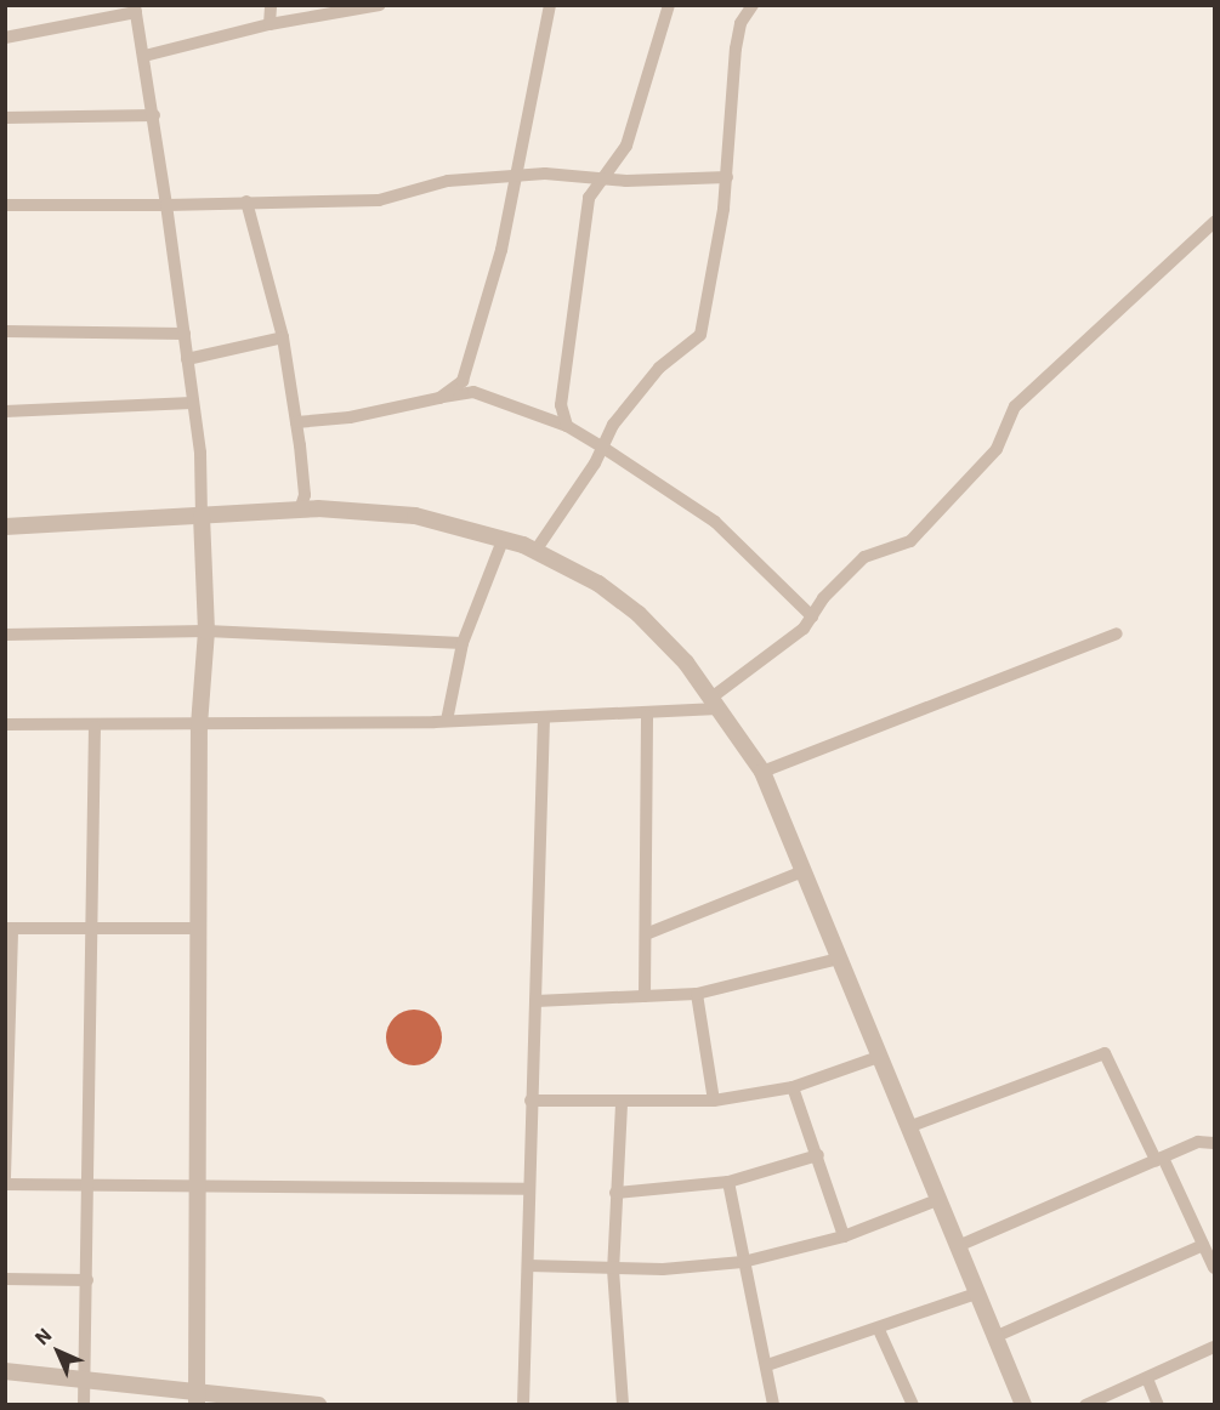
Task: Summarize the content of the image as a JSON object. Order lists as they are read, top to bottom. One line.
{"north":"top left"}
